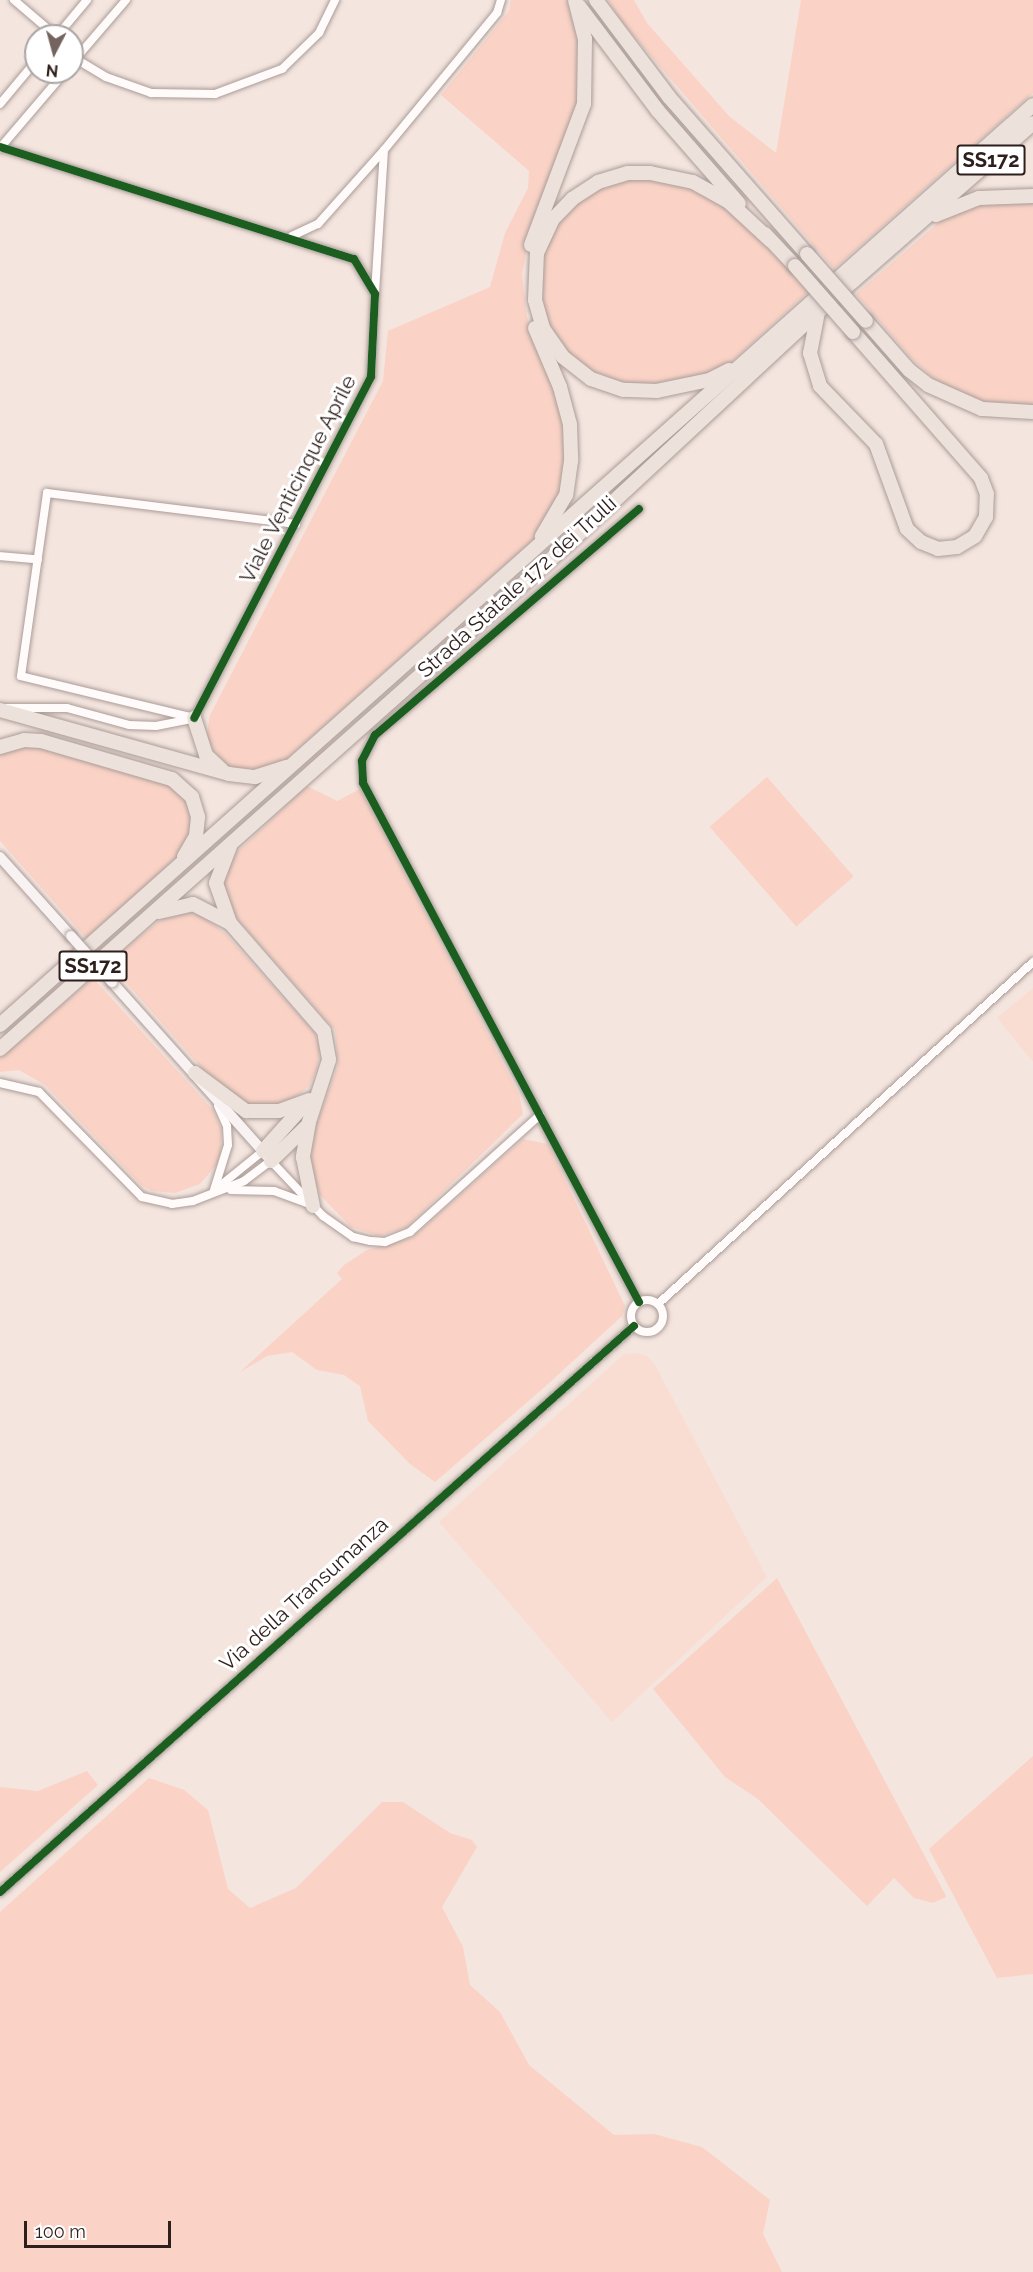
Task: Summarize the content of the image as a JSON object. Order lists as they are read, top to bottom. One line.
{"streets":{"highway":["SS172","Strada Statale 172 dei Trulli"],"street":["Viale Venticinque Aprile","Via della Transumanza"]},"scale_bar":"100 m","north":"bottom"}
